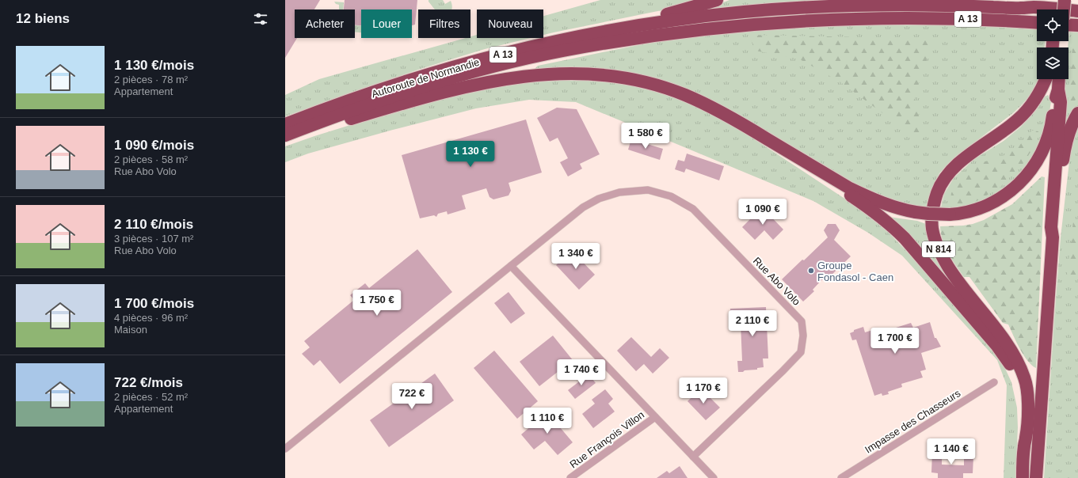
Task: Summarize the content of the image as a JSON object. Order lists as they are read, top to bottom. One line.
{"streets":{"highway":["A 13","Autoroute de Normandie","N 814"],"street":["Rue Abo Volo","Impasse des Chasseurs","Rue François Villon"]},"crossings":[["A 13","Autoroute de Normandie"]],"places":["Groupe Fondasol - Caen"],"page":{"heading":"12 biens","chip":["Acheter","Louer","Filtres","Nouveau"],"list":[{"name":"1 130 €/mois","note":"2 pièces · 78 m² · Appartement"},{"name":"1 090 €/mois","note":"2 pièces · 58 m² · Rue Abo Volo"},{"name":"2 110 €/mois","note":"3 pièces · 107 m² · Rue Abo Volo"},{"name":"1 700 €/mois","note":"4 pièces · 96 m² · Maison"},{"name":"722 €/mois","note":"2 pièces · 52 m² · Appartement"}],"price":["1 580 €","1 130 €","1 090 €","1 340 €","1 750 €","2 110 €","1 700 €","1 740 €","1 170 €","722 €","1 110 €","1 140 €"]}}
